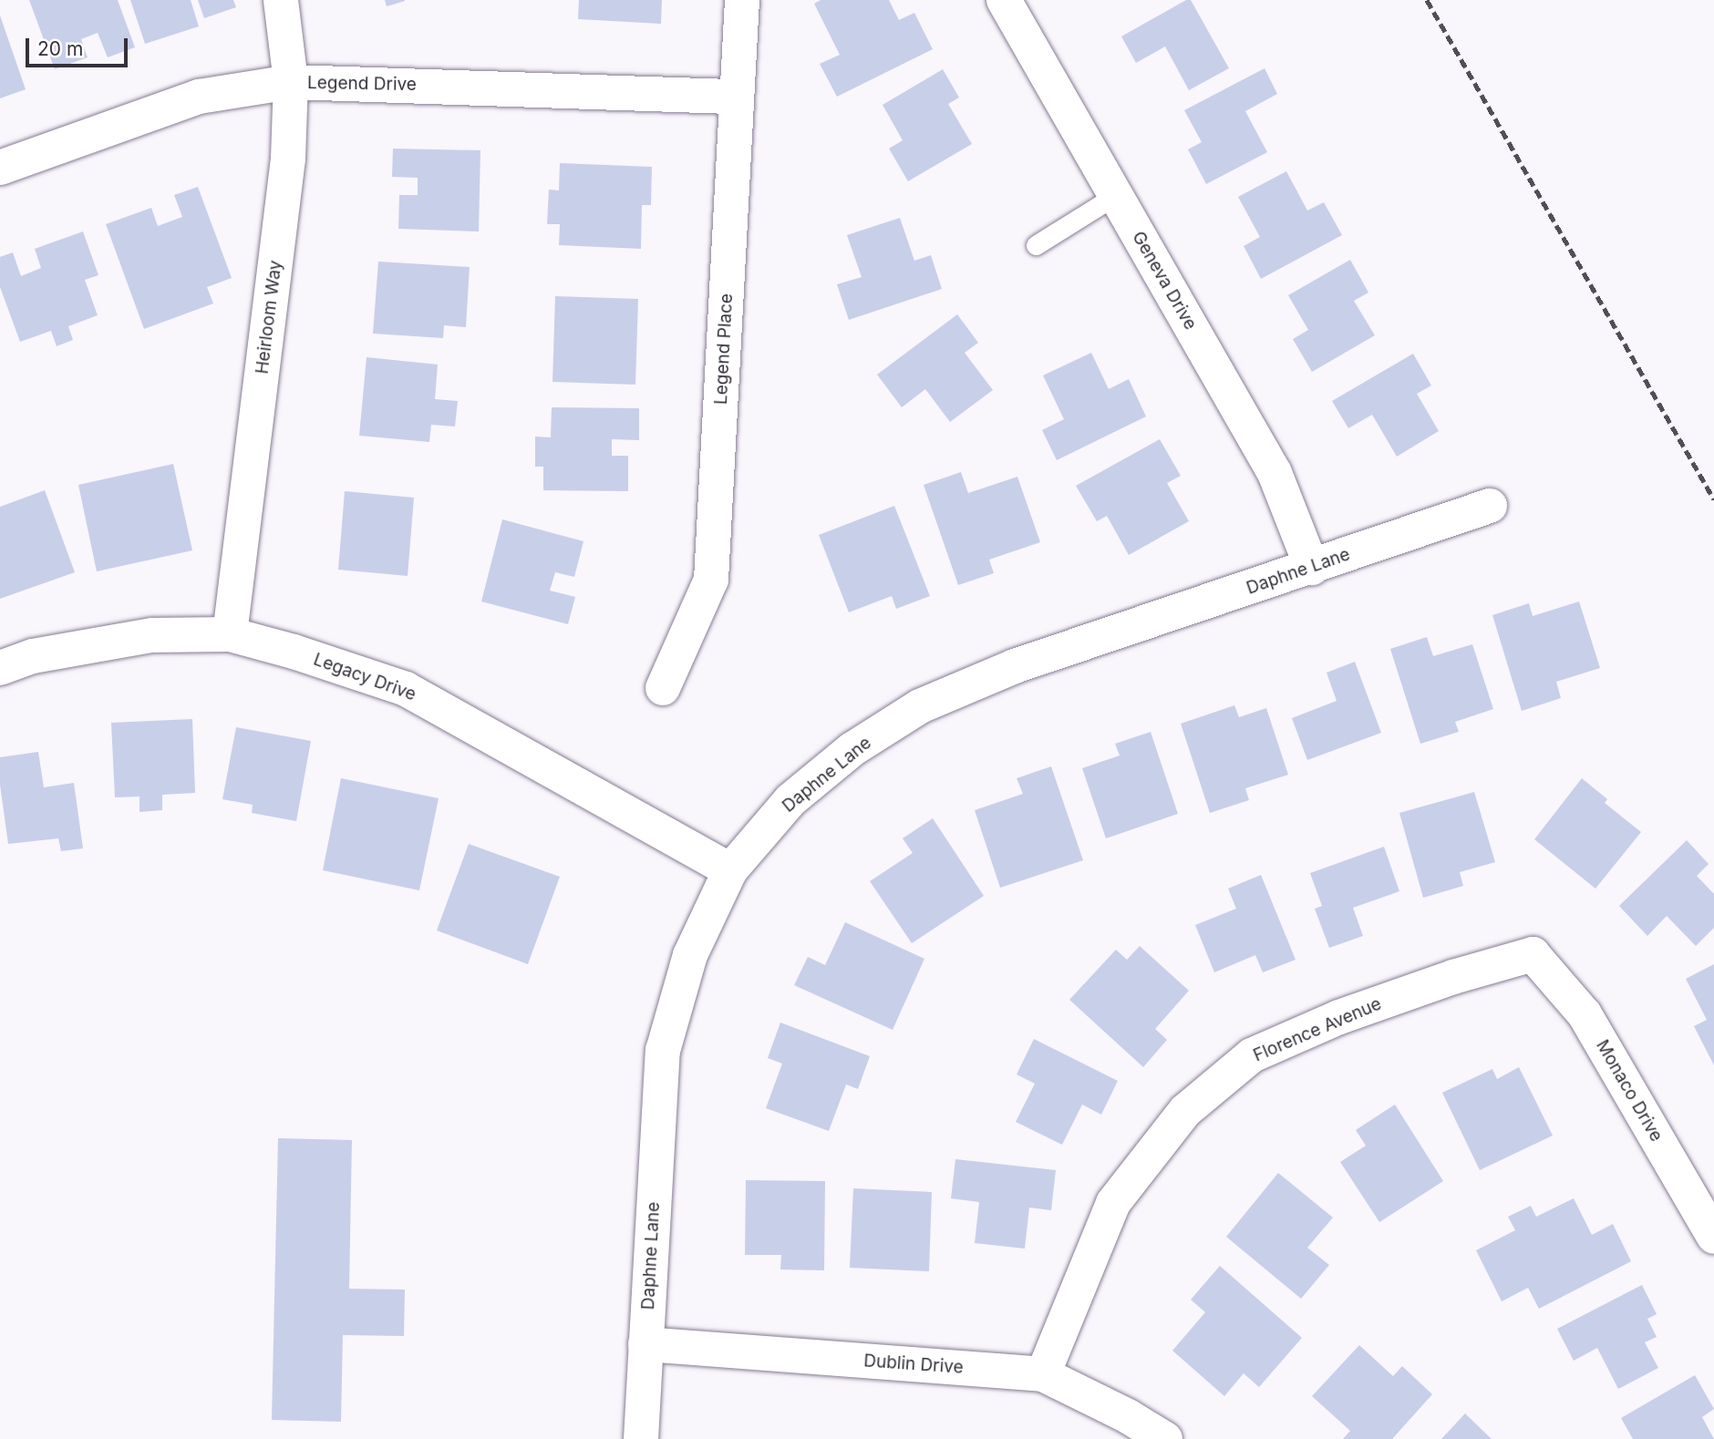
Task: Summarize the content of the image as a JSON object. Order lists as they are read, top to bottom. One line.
{"streets":{"street":["Legend Drive","Geneva Drive","Heirloom Way","Legend Place","Daphne Lane","Legacy Drive","Florence Avenue","Monaco Drive","Dublin Drive"]},"crossings":[["Legend Drive","Heirloom Way"],["Legend Drive","Legend Place"],["Geneva Drive","Daphne Lane"],["Heirloom Way","Legacy Drive"],["Daphne Lane","Legacy Drive"],["Daphne Lane","Dublin Drive"],["Florence Avenue","Monaco Drive"],["Florence Avenue","Dublin Drive"]],"scale_bar":"20 m"}
